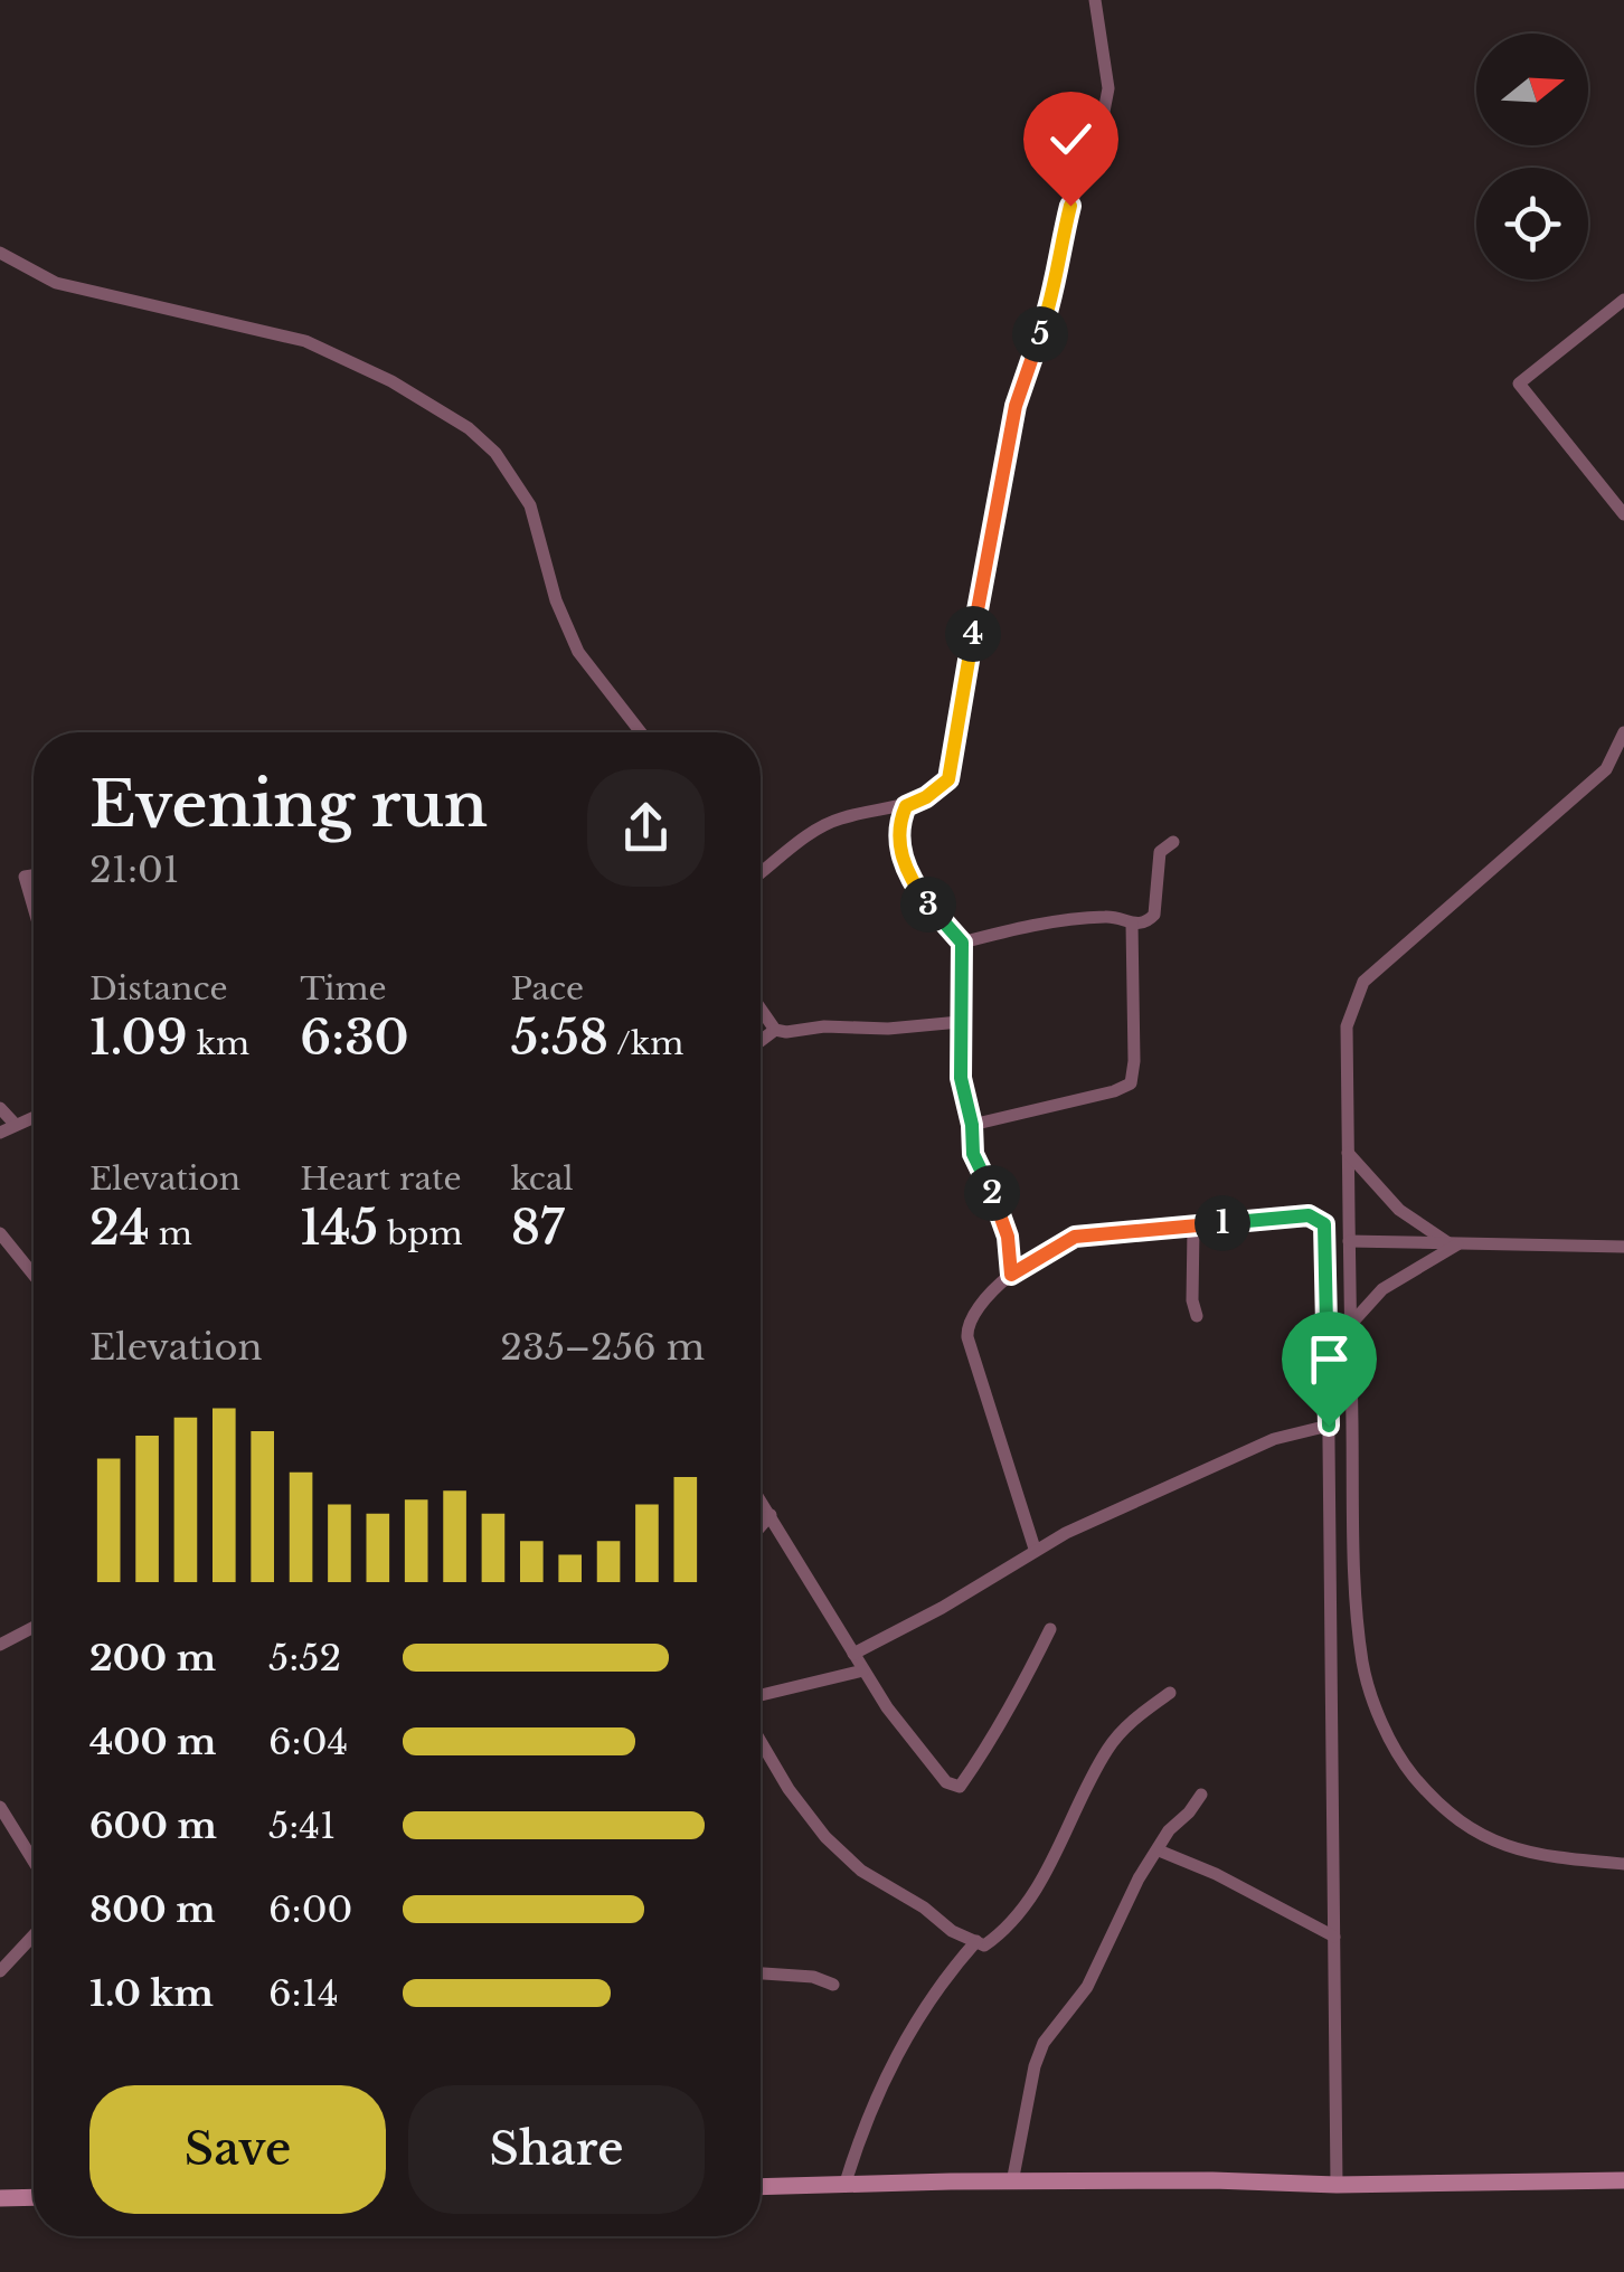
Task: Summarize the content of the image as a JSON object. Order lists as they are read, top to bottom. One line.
{"north":"right","page":{"pins":["5","4","3","2","1"],"heading":["Evening run","21:01"],"stats":[["Distance","1.09 km"],["Time","6:30"],["Pace","5:58 /km"],["Elevation","24 m"],["Heart rate","145 bpm"],["kcal","87"]],"chart":["Elevation","235–256 m"],"list":[{"name":"200 m","note":"5:52"},{"name":"400 m","note":"6:04"},{"name":"600 m","note":"5:41"},{"name":"800 m","note":"6:00"},{"name":"1.0 km","note":"6:14"}],"buttons":["Save","Share"]}}
